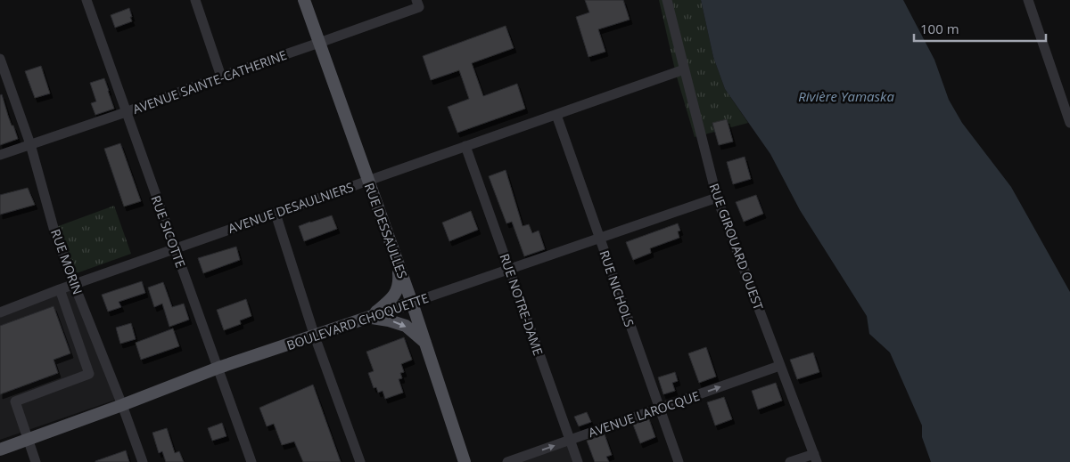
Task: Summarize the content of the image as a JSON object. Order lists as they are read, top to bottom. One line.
{"streets":{"main road":["RUE DESSAULLES","BOULEVARD CHOQUETTE"],"street":["AVENUE SAINTE-CATHERINE","AVENUE DESAULNIERS","RUE SICOTTE","RUE GIROUARD OUEST","RUE MORIN","RUE NICHOLS","RUE NOTRE-DAME","AVENUE LAROCQUE"]},"crossings":[["AVENUE SAINTE-CATHERINE","RUE DESSAULLES"],["AVENUE SAINTE-CATHERINE","RUE SICOTTE"],["AVENUE SAINTE-CATHERINE","RUE MORIN"],["AVENUE DESAULNIERS","RUE DESSAULLES"],["AVENUE DESAULNIERS","RUE SICOTTE"],["AVENUE DESAULNIERS","RUE GIROUARD OUEST"],["AVENUE DESAULNIERS","RUE MORIN"],["AVENUE DESAULNIERS","RUE NICHOLS"],["AVENUE DESAULNIERS","RUE NOTRE-DAME"],["RUE DESSAULLES","BOULEVARD CHOQUETTE"],["RUE SICOTTE","BOULEVARD CHOQUETTE"],["RUE GIROUARD OUEST","BOULEVARD CHOQUETTE"],["RUE GIROUARD OUEST","AVENUE LAROCQUE"],["RUE MORIN","BOULEVARD CHOQUETTE"],["RUE NICHOLS","BOULEVARD CHOQUETTE"],["RUE NICHOLS","AVENUE LAROCQUE"],["RUE NOTRE-DAME","BOULEVARD CHOQUETTE"],["RUE NOTRE-DAME","AVENUE LAROCQUE"]],"one_way":["AVENUE LAROCQUE"],"water":["Rivière Yamaska"],"scale_bar":"100 m"}
